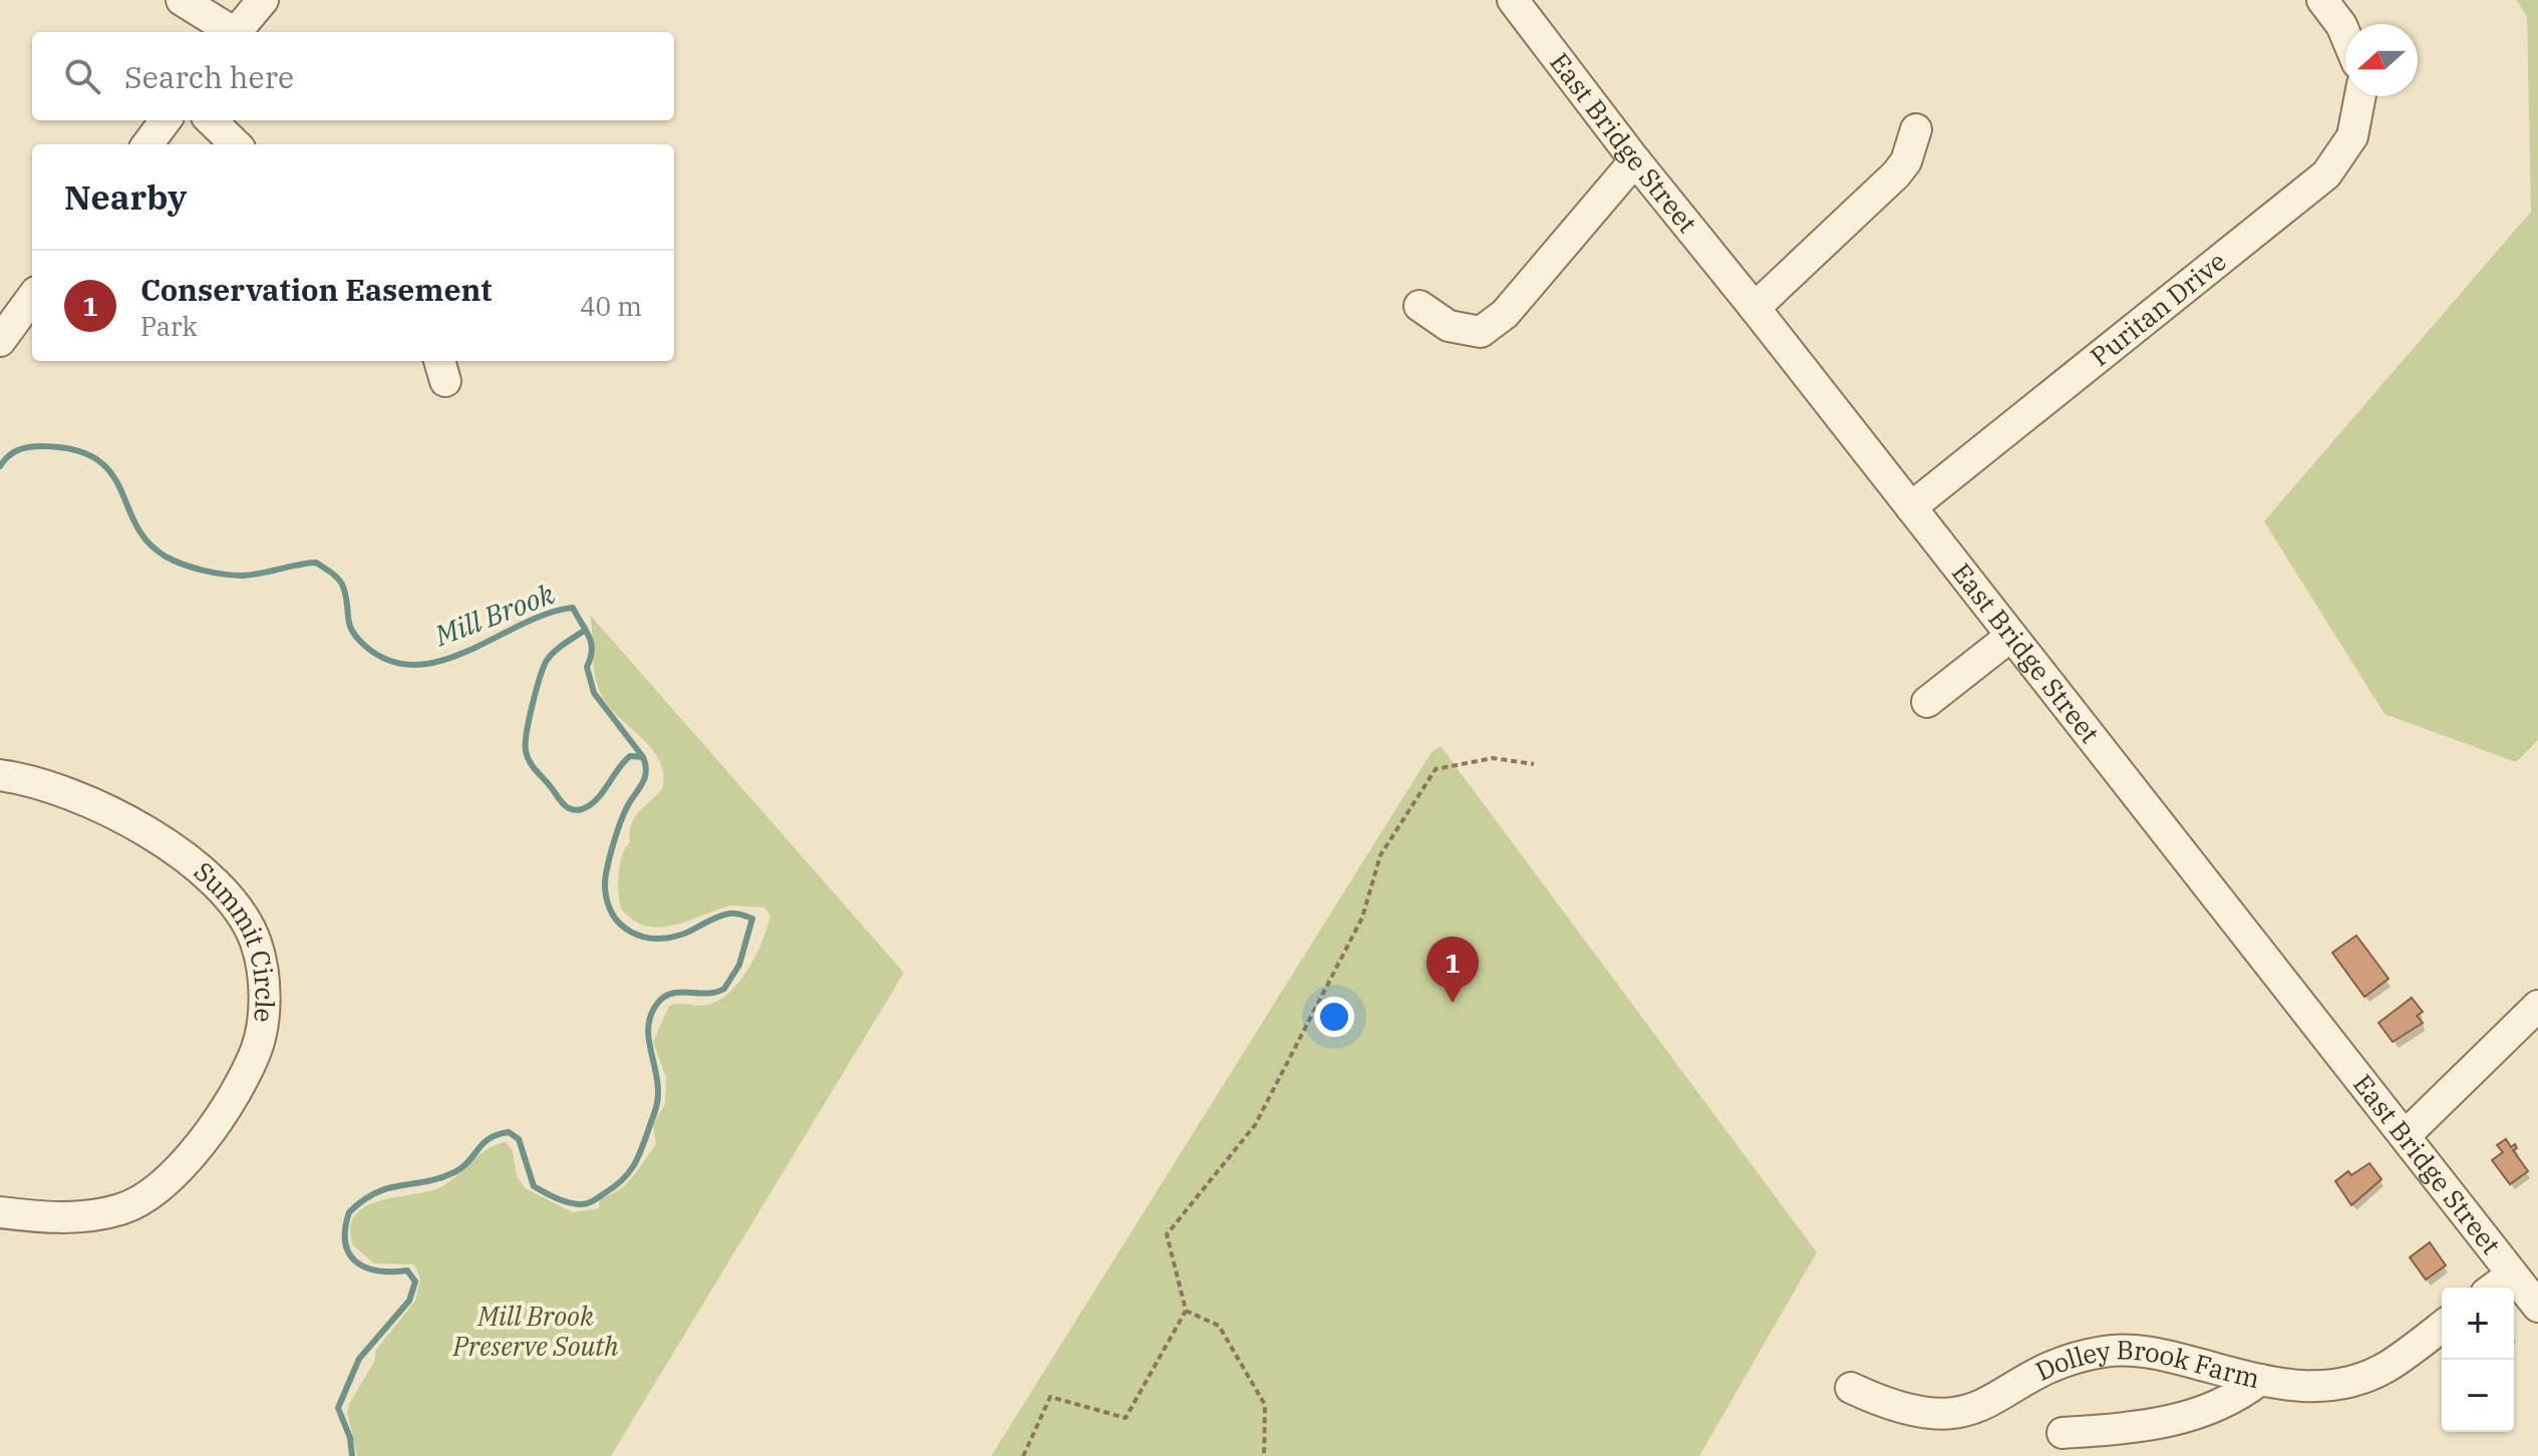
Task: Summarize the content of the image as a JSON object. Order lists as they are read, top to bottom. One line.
{"streets":{"street":["East Bridge Street","Puritan Drive","Summit Circle","Dolley Brook Farm"]},"crossings":[["East Bridge Street","Puritan Drive"]],"water":["Mill Brook"],"parks":["Mill Brook Preserve South"],"north":"left","page":{"search":"Search here","heading":"Nearby","list":[{"mark":"1","name":"Conservation Easement","note":"Park","value":"40 m"}],"pins":"1","map_buttons":["+","−"]}}
